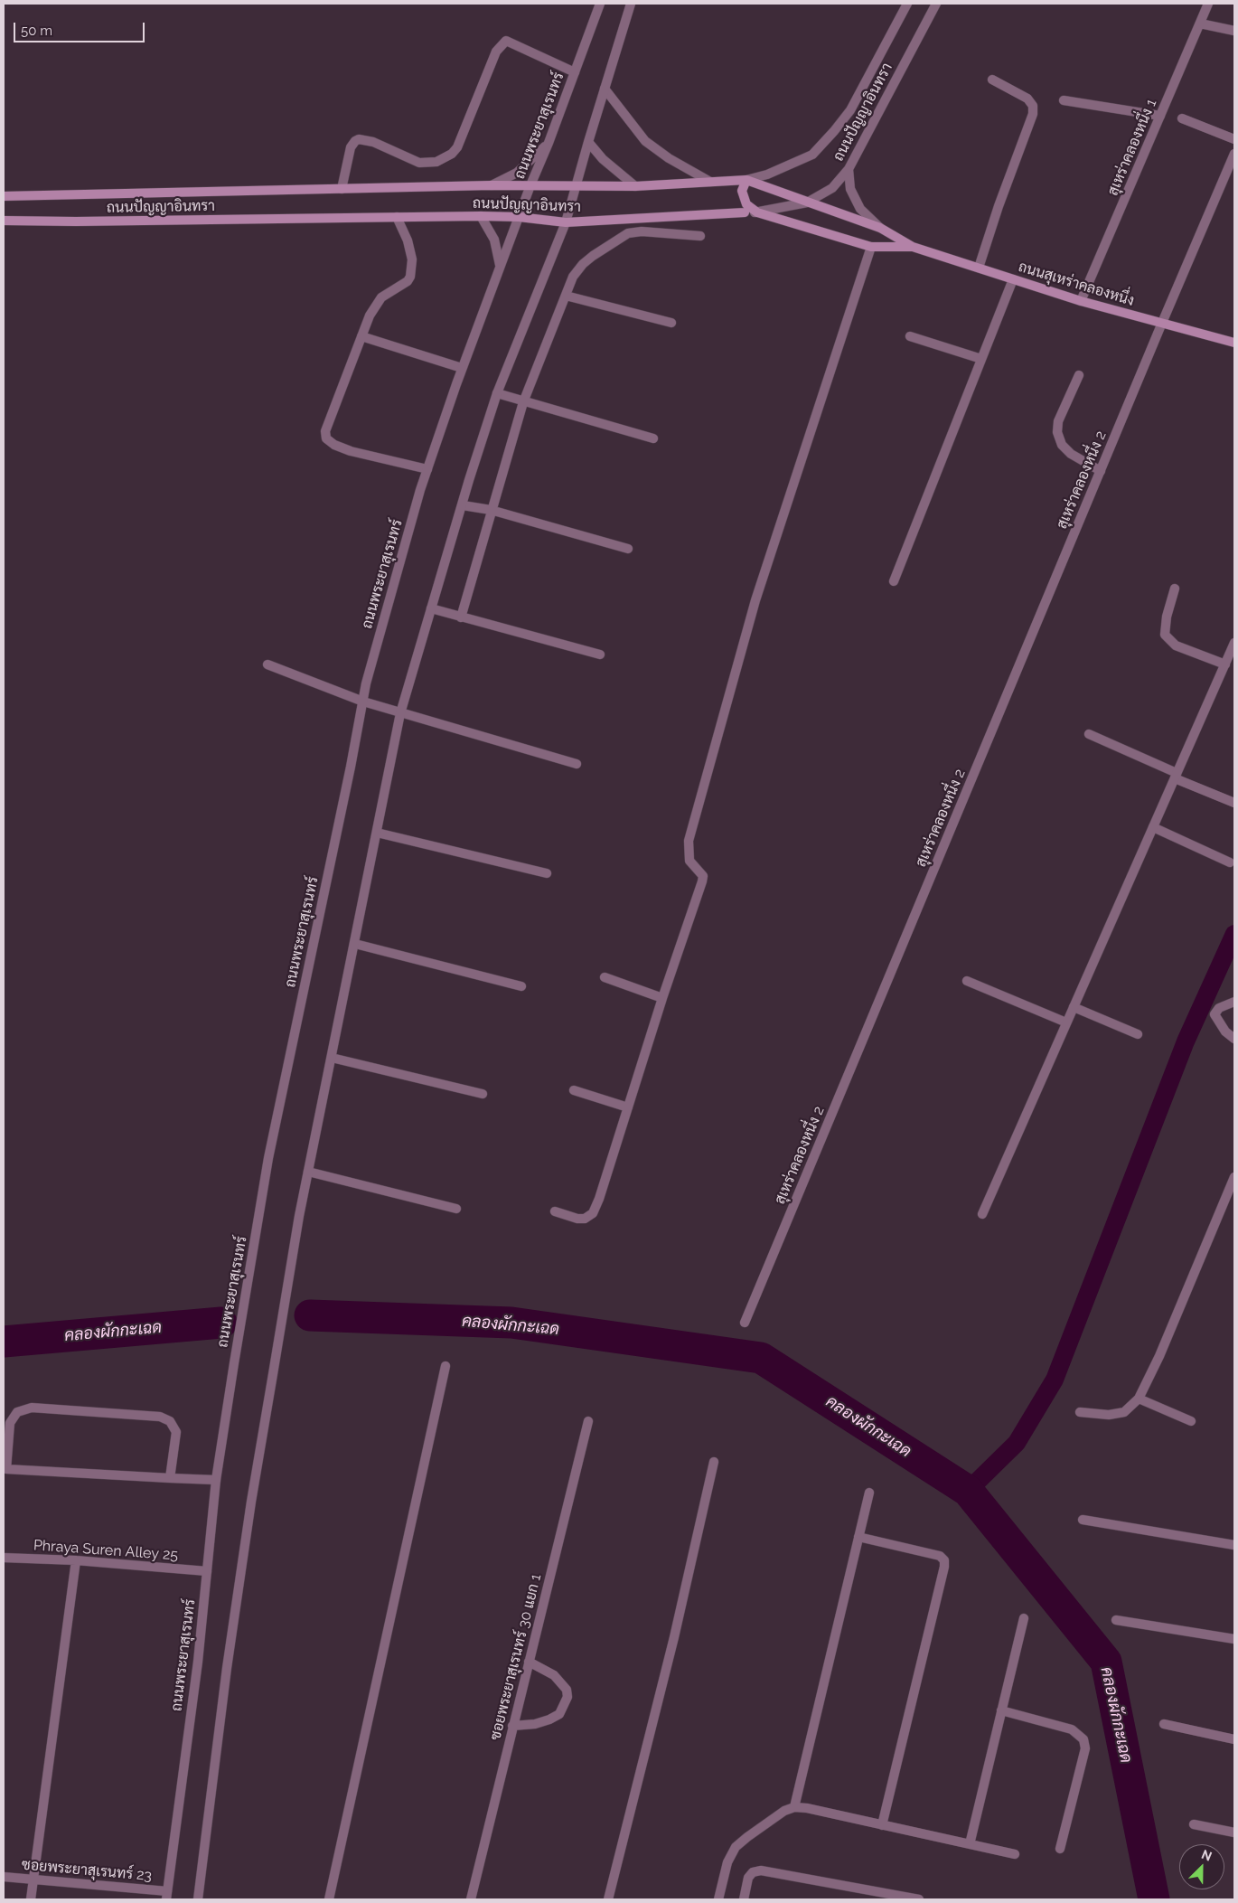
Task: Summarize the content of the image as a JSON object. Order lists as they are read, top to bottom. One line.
{"streets":{"main road":["ถนนปัญญาอินทรา","ถนนสุเหร่าคลองหนึ่ง"],"street":["ถนนพระยาสุเรนทร์","สุเหร่าคลองหนึ่ง 1","สุเหร่าคลองหนึ่ง 2","Phraya Suren Alley 25","ซอยพระยาสุเรนทร์ 30 แยก 1","ซอยพระยาสุเรนทร์ 23"]},"crossings":[["ถนนปัญญาอินทรา","ถนนพระยาสุเรนทร์"],["ถนนปัญญาอินทรา","ถนนสุเหร่าคลองหนึ่ง"],["ถนนพระยาสุเรนทร์","Phraya Suren Alley 25"],["ถนนพระยาสุเรนทร์","ซอยพระยาสุเรนทร์ 23"],["สุเหร่าคลองหนึ่ง 1","ถนนสุเหร่าคลองหนึ่ง"],["ถนนสุเหร่าคลองหนึ่ง","สุเหร่าคลองหนึ่ง 2"]],"water":["คลองผักกะเฉด"],"scale_bar":"50 m","north":"top right"}
